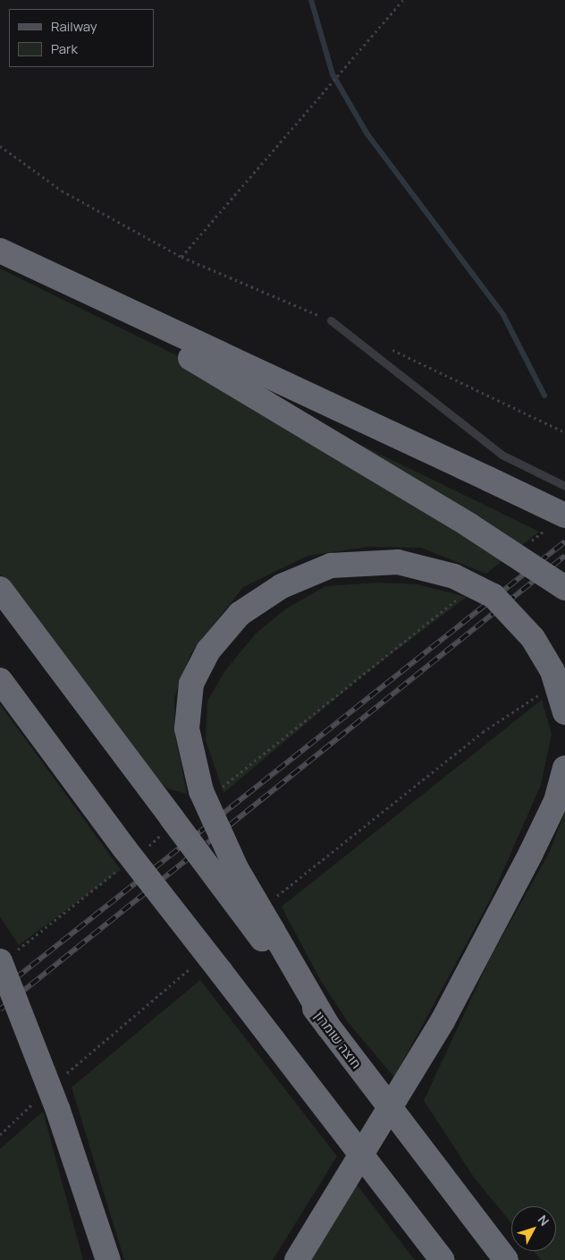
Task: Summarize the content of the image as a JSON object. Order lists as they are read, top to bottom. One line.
{"streets":{"highway":["חוצה שומרון"]},"legend":["Railway","Park"],"north":"top right"}
